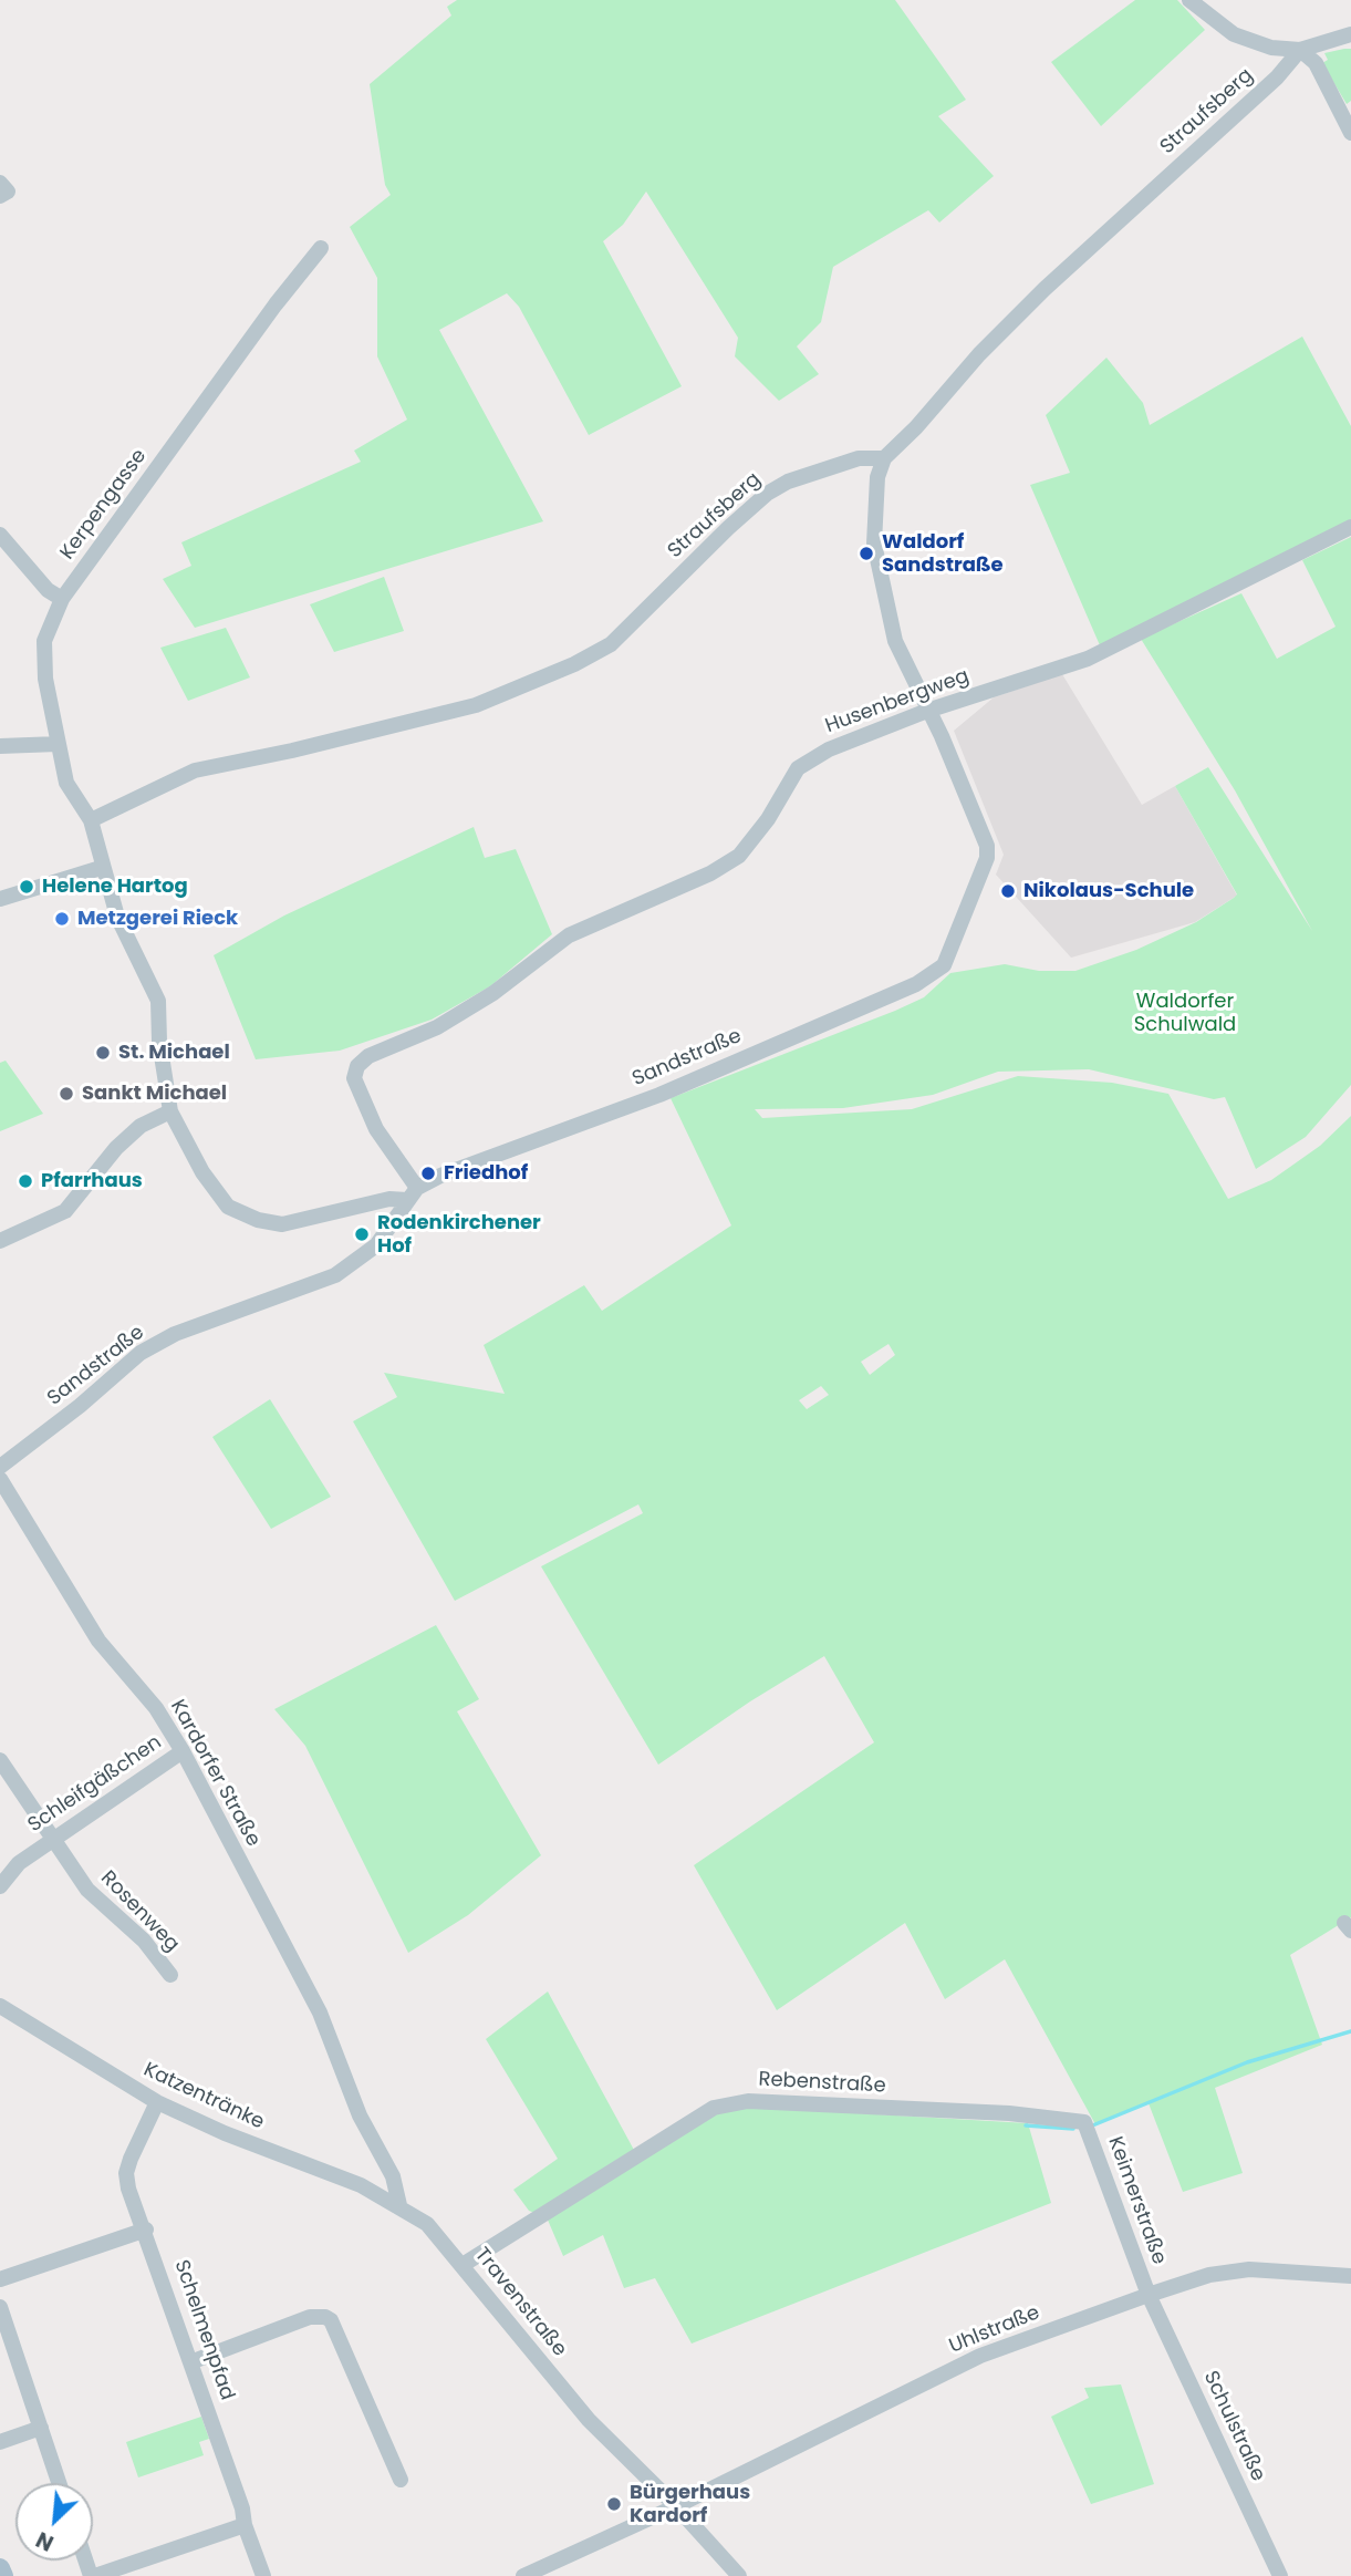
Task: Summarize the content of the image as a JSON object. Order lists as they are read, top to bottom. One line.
{"streets":{"street":["Straufsberg","Kerpengasse","Husenbergweg","Sandstraße","Kardorfer Straße","Schleifgäßchen","Rosenweg","Rebenstraße","Katzentränke","Keimerstraße","Travenstraße","Schelmenpfad","Uhlstraße","Schulstraße"]},"crossings":[["Straufsberg","Kerpengasse"],["Straufsberg","Sandstraße"],["Kerpengasse","Husenbergweg"],["Kerpengasse","Sandstraße"],["Husenbergweg","Sandstraße"],["Kardorfer Straße","Schleifgäßchen"],["Kardorfer Straße","Katzentränke"],["Kardorfer Straße","Travenstraße"],["Schleifgäßchen","Rosenweg"],["Rebenstraße","Keimerstraße"],["Rebenstraße","Travenstraße"],["Katzentränke","Travenstraße"],["Katzentränke","Schelmenpfad"],["Keimerstraße","Uhlstraße"],["Keimerstraße","Schulstraße"],["Travenstraße","Uhlstraße"],["Uhlstraße","Schulstraße"]],"parks":["Waldorfer Schulwald"],"places":["Waldorf Sandstraße","Helene Hartog","Nikolaus-Schule","Metzgerei Rieck","St. Michael","Sankt Michael","Friedhof","Pfarrhaus","Rodenkirchener Hof","Bürgerhaus Kardorf"],"north":"bottom left"}
